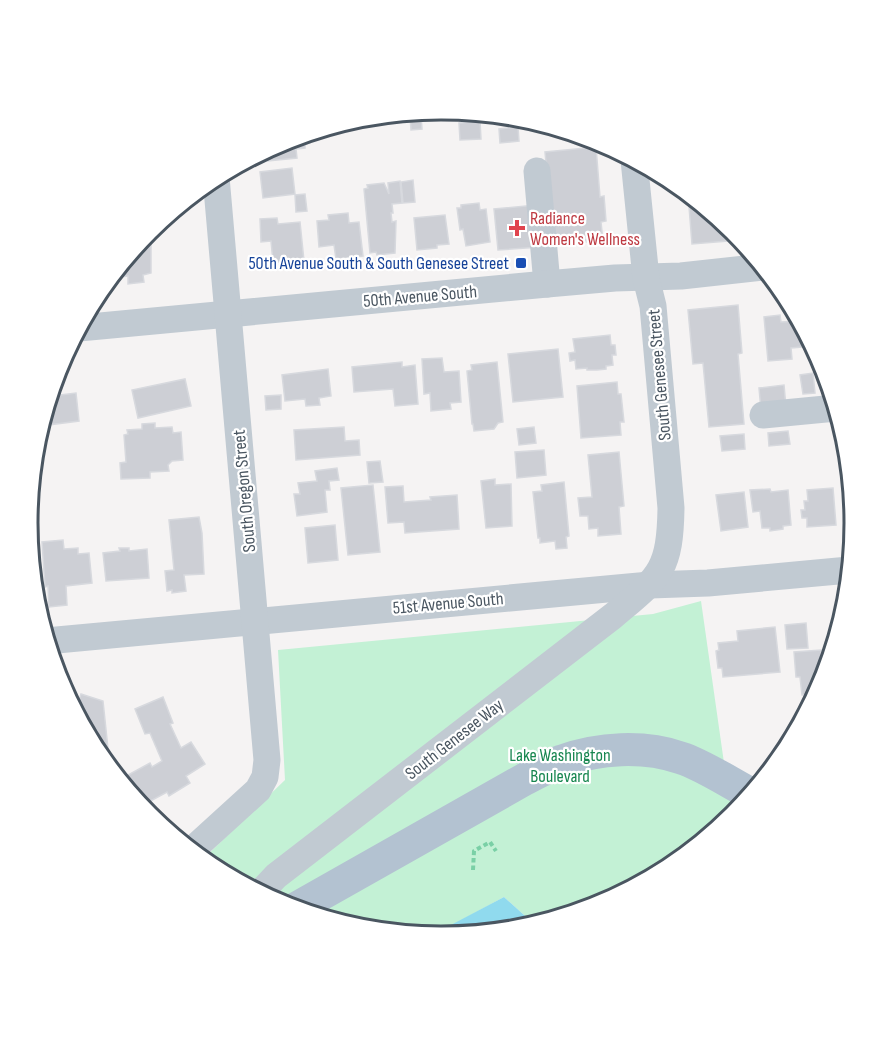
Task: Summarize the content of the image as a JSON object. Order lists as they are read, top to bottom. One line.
{"streets":{"street":["50th Avenue South","South Genesee Street","South Oregon Street","51st Avenue South","South Genesee Way"]},"crossings":[["50th Avenue South","South Genesee Street"],["50th Avenue South","South Oregon Street"],["South Genesee Street","51st Avenue South"],["South Genesee Street","South Genesee Way"],["South Oregon Street","51st Avenue South"],["51st Avenue South","South Genesee Way"]],"parks":["Lake Washington Boulevard"],"places":{"health":["Radiance Women's Wellness"],"transit":["50th Avenue South & South Genesee Street"]}}
